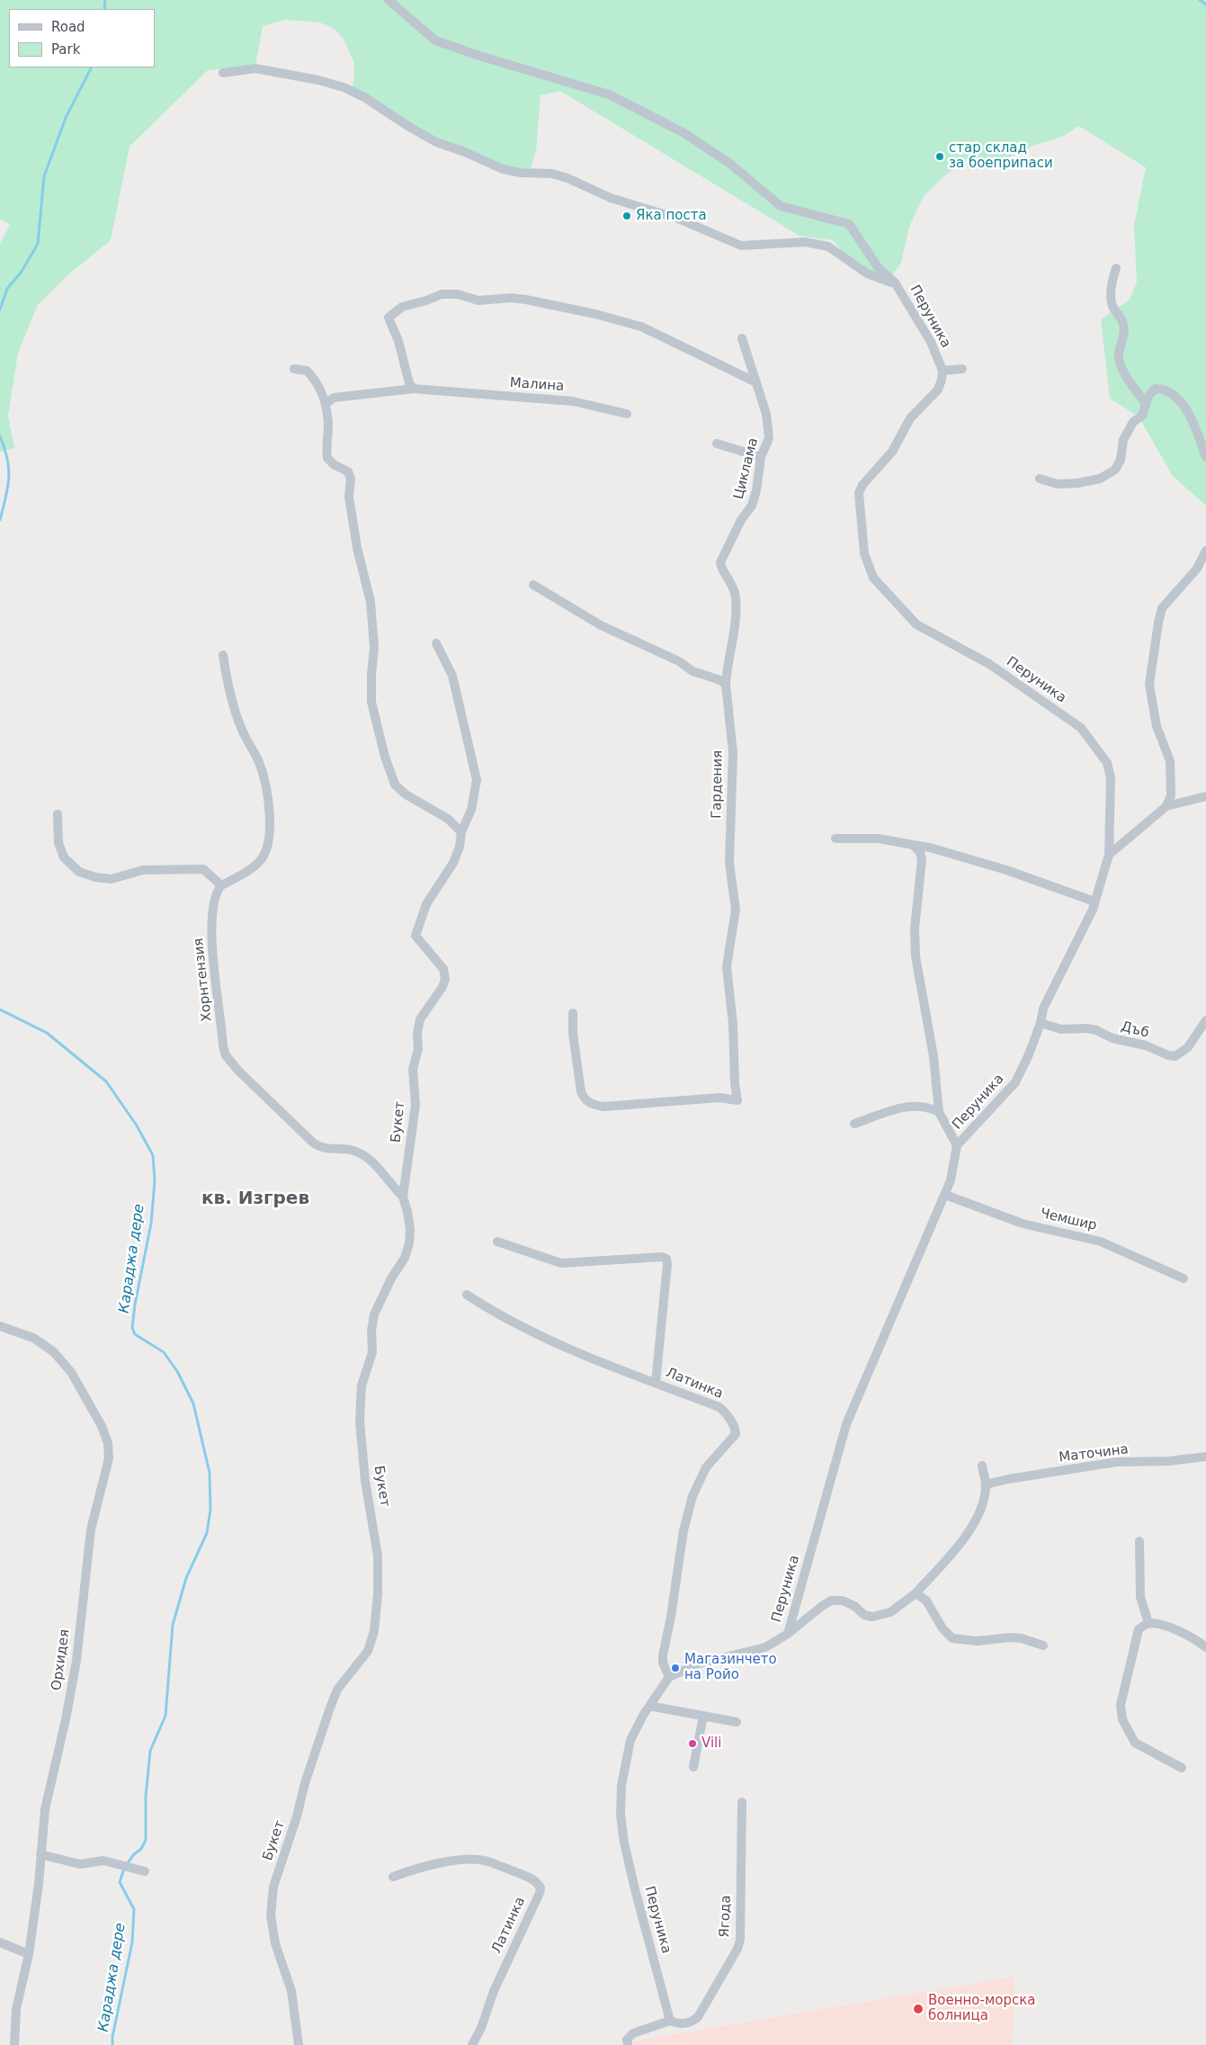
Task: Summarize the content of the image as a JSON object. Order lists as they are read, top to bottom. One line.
{"streets":{"street":["Перуника","Малина","Циклама","Гардения","Хорнтензия","Дъб","Букет","Чемшир","Латинка","Маточина","Орхидея","Ягода"]},"crossings":[["Перуника","Дъб"],["Перуника","Чемшир"],["Перуника","Латинка"],["Перуника","Ягода"],["Циклама","Гардения"],["Хорнтензия","Букет"]],"districts":["кв. Изгрев"],"water":["Караджа дере"],"places":["стар склад за боеприпаси","Яка поста","Магазинчето на Ройо","Vili","Военно-морска болница"],"legend":["Road","Park"]}
